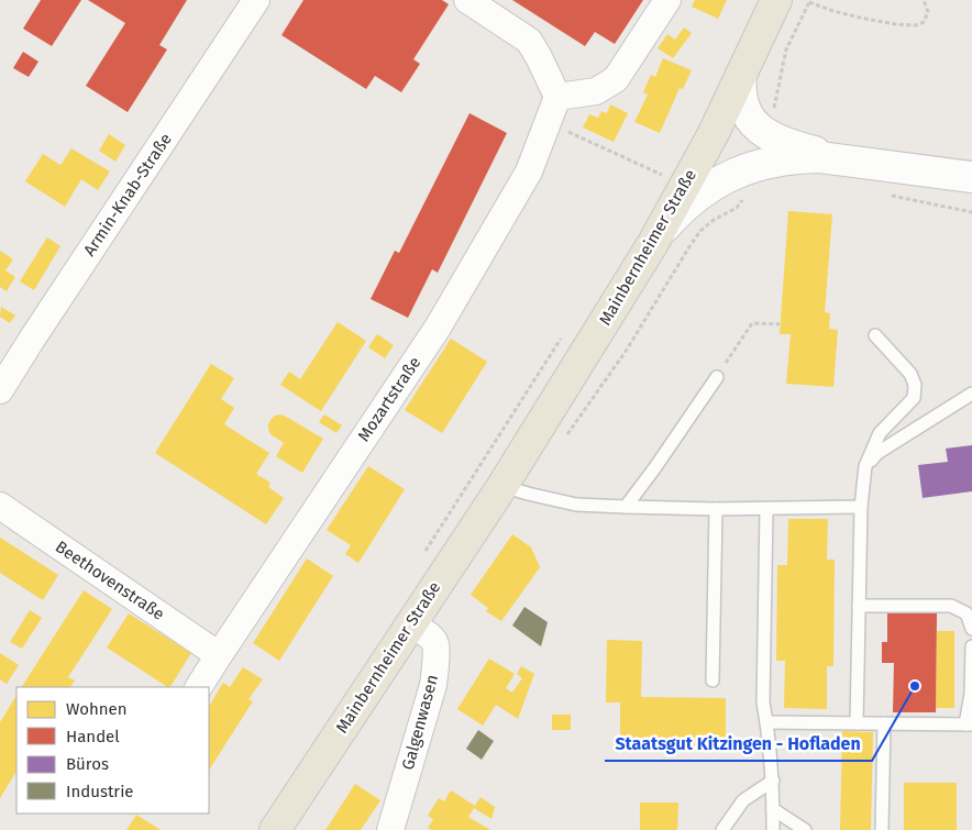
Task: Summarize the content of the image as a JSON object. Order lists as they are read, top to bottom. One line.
{"streets":{"main road":["Mainbernheimer Straße"],"street":["Armin-Knab-Straße","Mozartstraße","Beethovenstraße","Galgenwasen"]},"crossings":[["Mainbernheimer Straße","Galgenwasen"],["Mozartstraße","Beethovenstraße"]],"places":["Staatsgut Kitzingen - Hofladen"],"legend":["Wohnen","Handel","Büros","Industrie"]}
